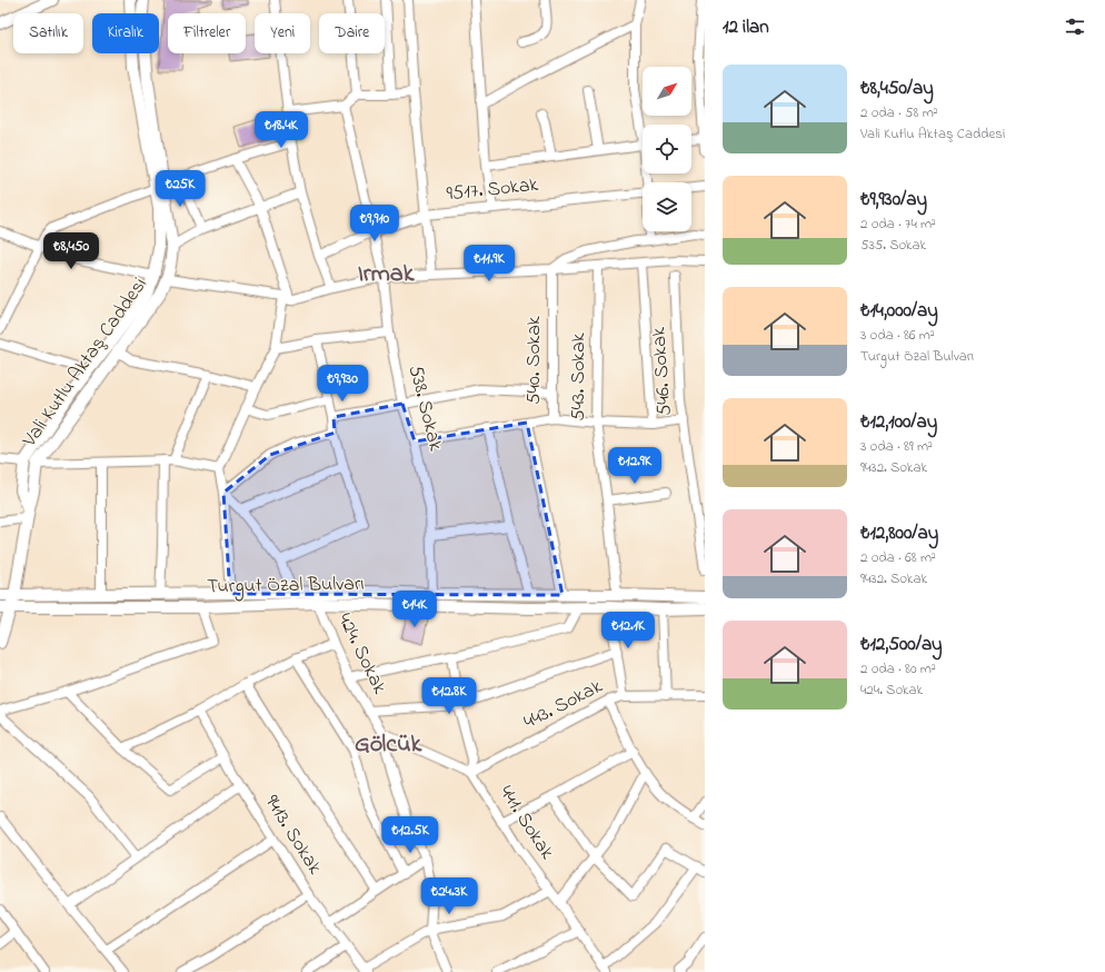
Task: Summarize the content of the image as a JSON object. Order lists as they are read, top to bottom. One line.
{"streets":{"street":["9517. Sokak","540. Sokak","Vali Kutlu Aktaş Caddesi","546. Sokak","543. Sokak","538. Sokak","Turgut Özal Bulvarı","424. Sokak","443. Sokak","441. Sokak","9413. Sokak"]},"crossings":[["9517. Sokak","538. Sokak"],["540. Sokak","538. Sokak"],["Vali Kutlu Aktaş Caddesi","Turgut Özal Bulvarı"],["543. Sokak","Turgut Özal Bulvarı"],["538. Sokak","Turgut Özal Bulvarı"],["Turgut Özal Bulvarı","424. Sokak"],["443. Sokak","441. Sokak"]],"districts":["Irmak","Gölcük"],"north":"top right","page":{"heading":"12 ilan","chip":["Satılık","Kiralık","Filtreler","Yeni","Daire"],"list":[{"name":"₺8,450/ay","note":"2 oda · 58 m² · Vali Kutlu Aktaş Caddesi"},{"name":"₺9,930/ay","note":"2 oda · 74 m² · 535. Sokak"},{"name":"₺14,000/ay","note":"3 oda · 86 m² · Turgut Özal Bulvarı"},{"name":"₺12,100/ay","note":"3 oda · 89 m² · 9432. Sokak"},{"name":"₺12,800/ay","note":"2 oda · 68 m² · 9432. Sokak"},{"name":"₺12,500/ay","note":"2 oda · 80 m² · 424. Sokak"}],"price":["₺18.4K","₺25K","₺9,910","₺8,450","₺11.9K","₺9,930","₺12.9K","₺14K","₺12.1K","₺12.8K","₺12.5K","₺24.3K"]}}
